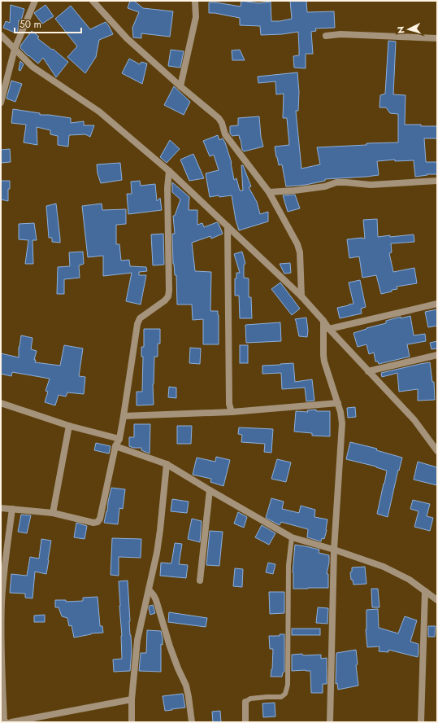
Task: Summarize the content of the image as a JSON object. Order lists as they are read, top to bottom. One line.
{"scale_bar":"50 m","north":"left"}
